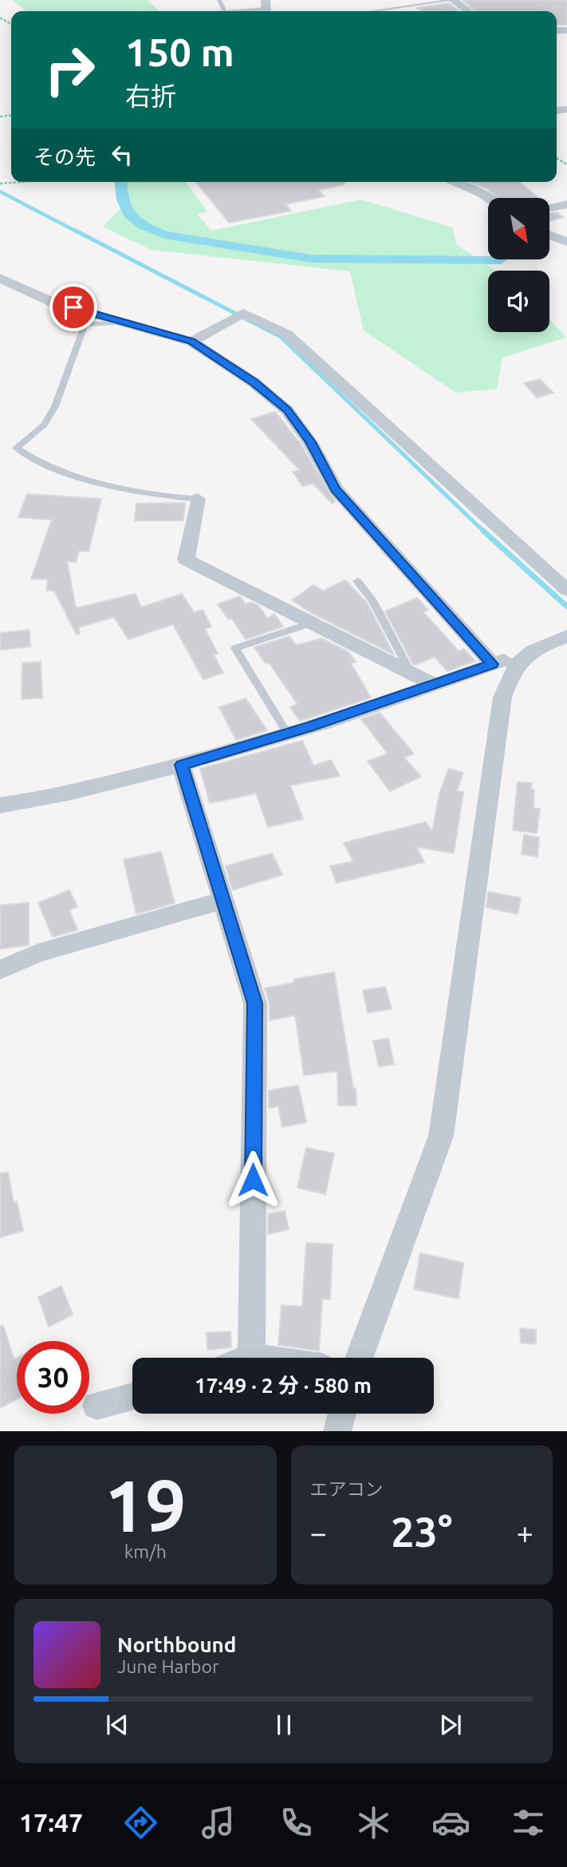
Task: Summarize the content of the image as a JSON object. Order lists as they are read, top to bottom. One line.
{"north":"bottom right","page":{"turn":["150 m","右折"],"then":"その先","limit":"30","trip":"17:49 · 2 分 · 580 m","tile":[["19","km/h"],"エアコン"],"heat":["−","23°","+"],"song":["Northbound","June Harbor"],"tabs":"17:47"}}
